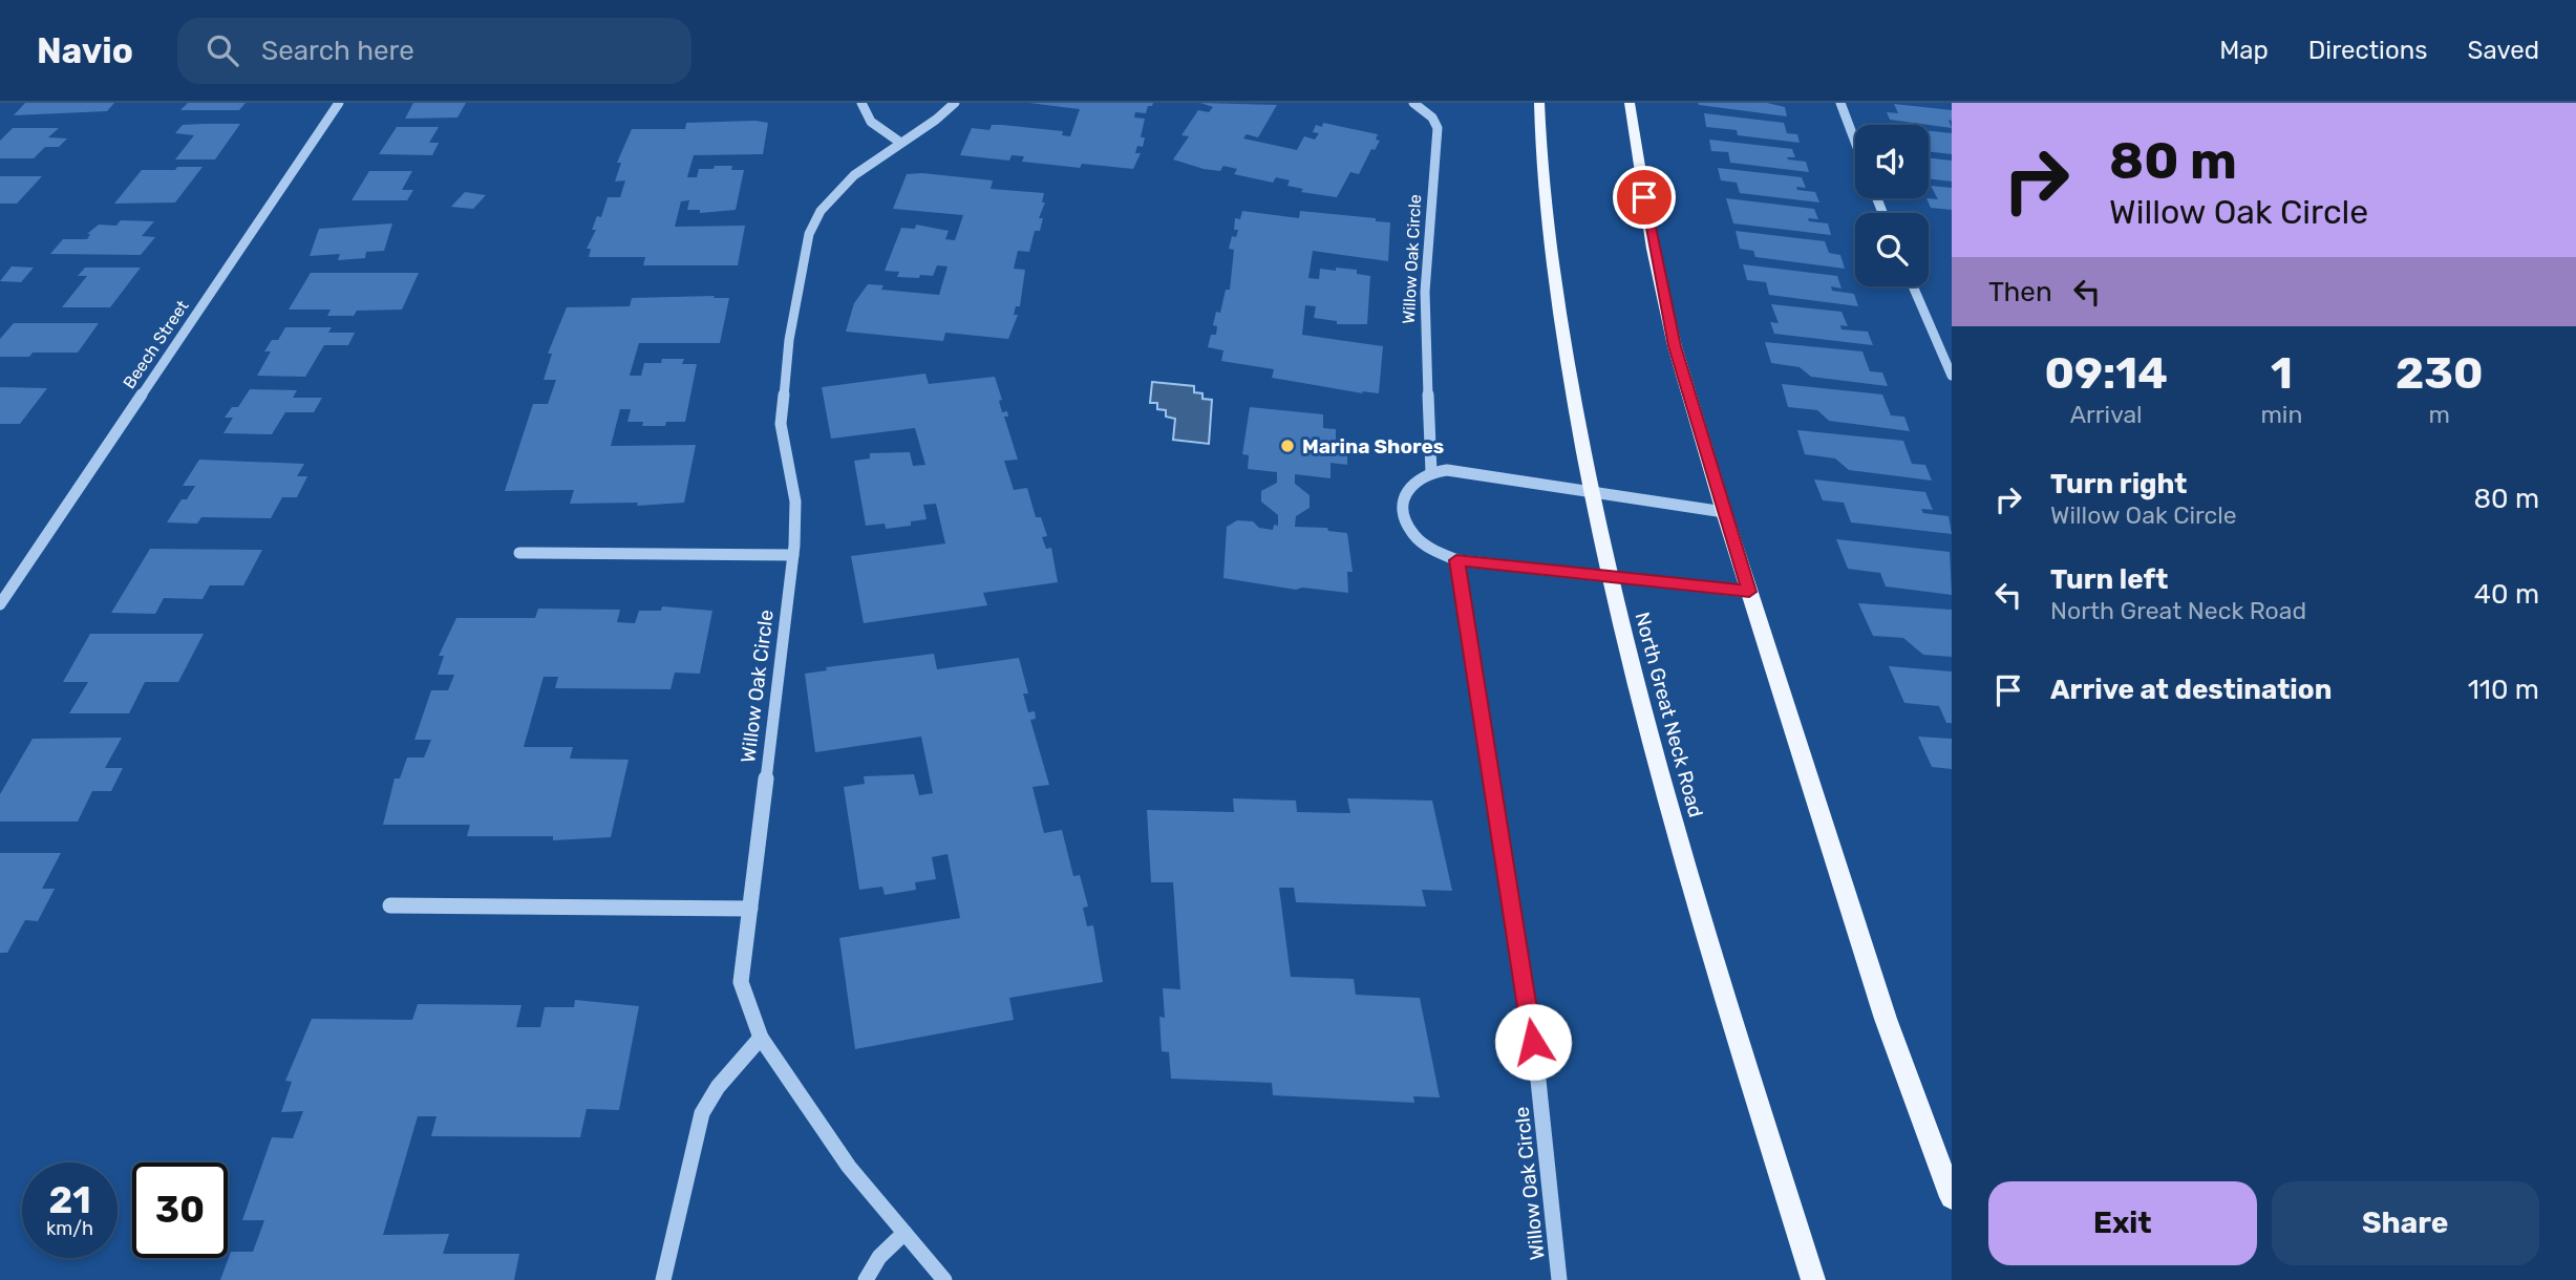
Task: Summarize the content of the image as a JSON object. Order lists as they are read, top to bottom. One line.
{"streets":{"main road":["North Great Neck Road"],"street":["Willow Oak Circle","Beech Street"]},"places":["Marina Shores"],"page":{"header":"Navio","search":"Search here","nav":["Map","Directions","Saved"],"turn":["80 m","Willow Oak Circle"],"then":"Then","eta":["09:14","Arrival","1","min","230","m"],"list":[{"name":"Turn right","note":"Willow Oak Circle","value":"80 m"},{"name":"Turn left","note":"North Great Neck Road","value":"40 m"},{"name":"Arrive at destination","value":"110 m"}],"speed":"21 km/h","limit":"30","buttons":["Exit","Share"]}}
